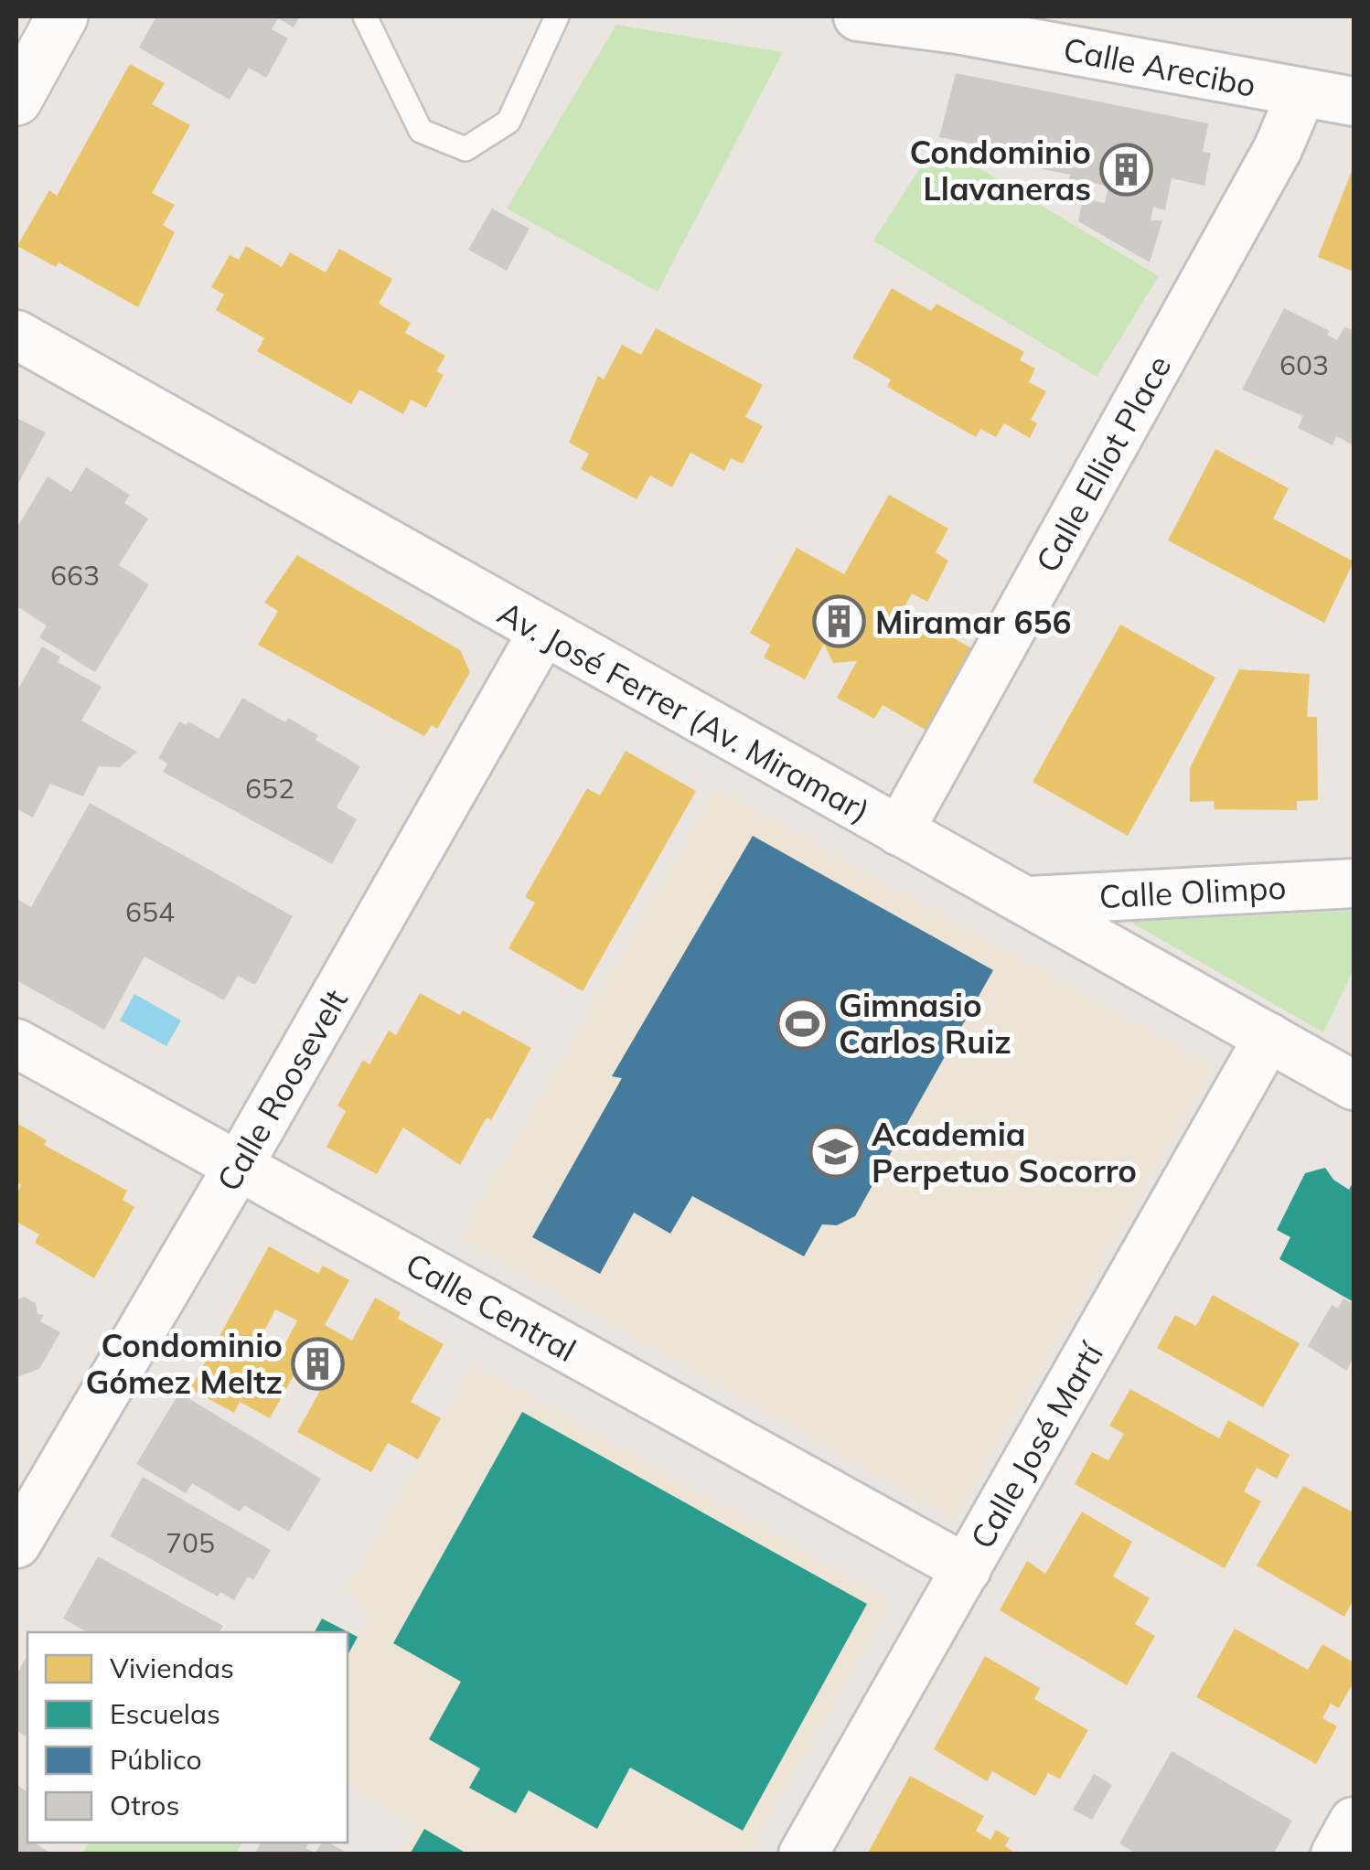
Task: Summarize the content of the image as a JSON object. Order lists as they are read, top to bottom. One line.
{"streets":{"street":["Calle Arecibo","Calle Elliot Place","Av. José Ferrer (Av. Miramar)","Calle Olimpo","Calle Roosevelt","Calle Central","Calle José Martí"]},"crossings":[["Calle Arecibo","Calle Elliot Place"],["Calle Elliot Place","Av. José Ferrer (Av. Miramar)"],["Av. José Ferrer (Av. Miramar)","Calle Olimpo"],["Av. José Ferrer (Av. Miramar)","Calle Roosevelt"],["Av. José Ferrer (Av. Miramar)","Calle José Martí"],["Calle Roosevelt","Calle Central"],["Calle Central","Calle José Martí"]],"places":{"building":["Condominio Llavaneras","Miramar 656","Condominio Gómez Meltz"],"sports":["Gimnasio Carlos Ruiz"],"school or university":["Academia Perpetuo Socorro"]},"house_numbers":["603","663","652","654","705"],"legend":["Viviendas","Escuelas","Público","Otros"]}
